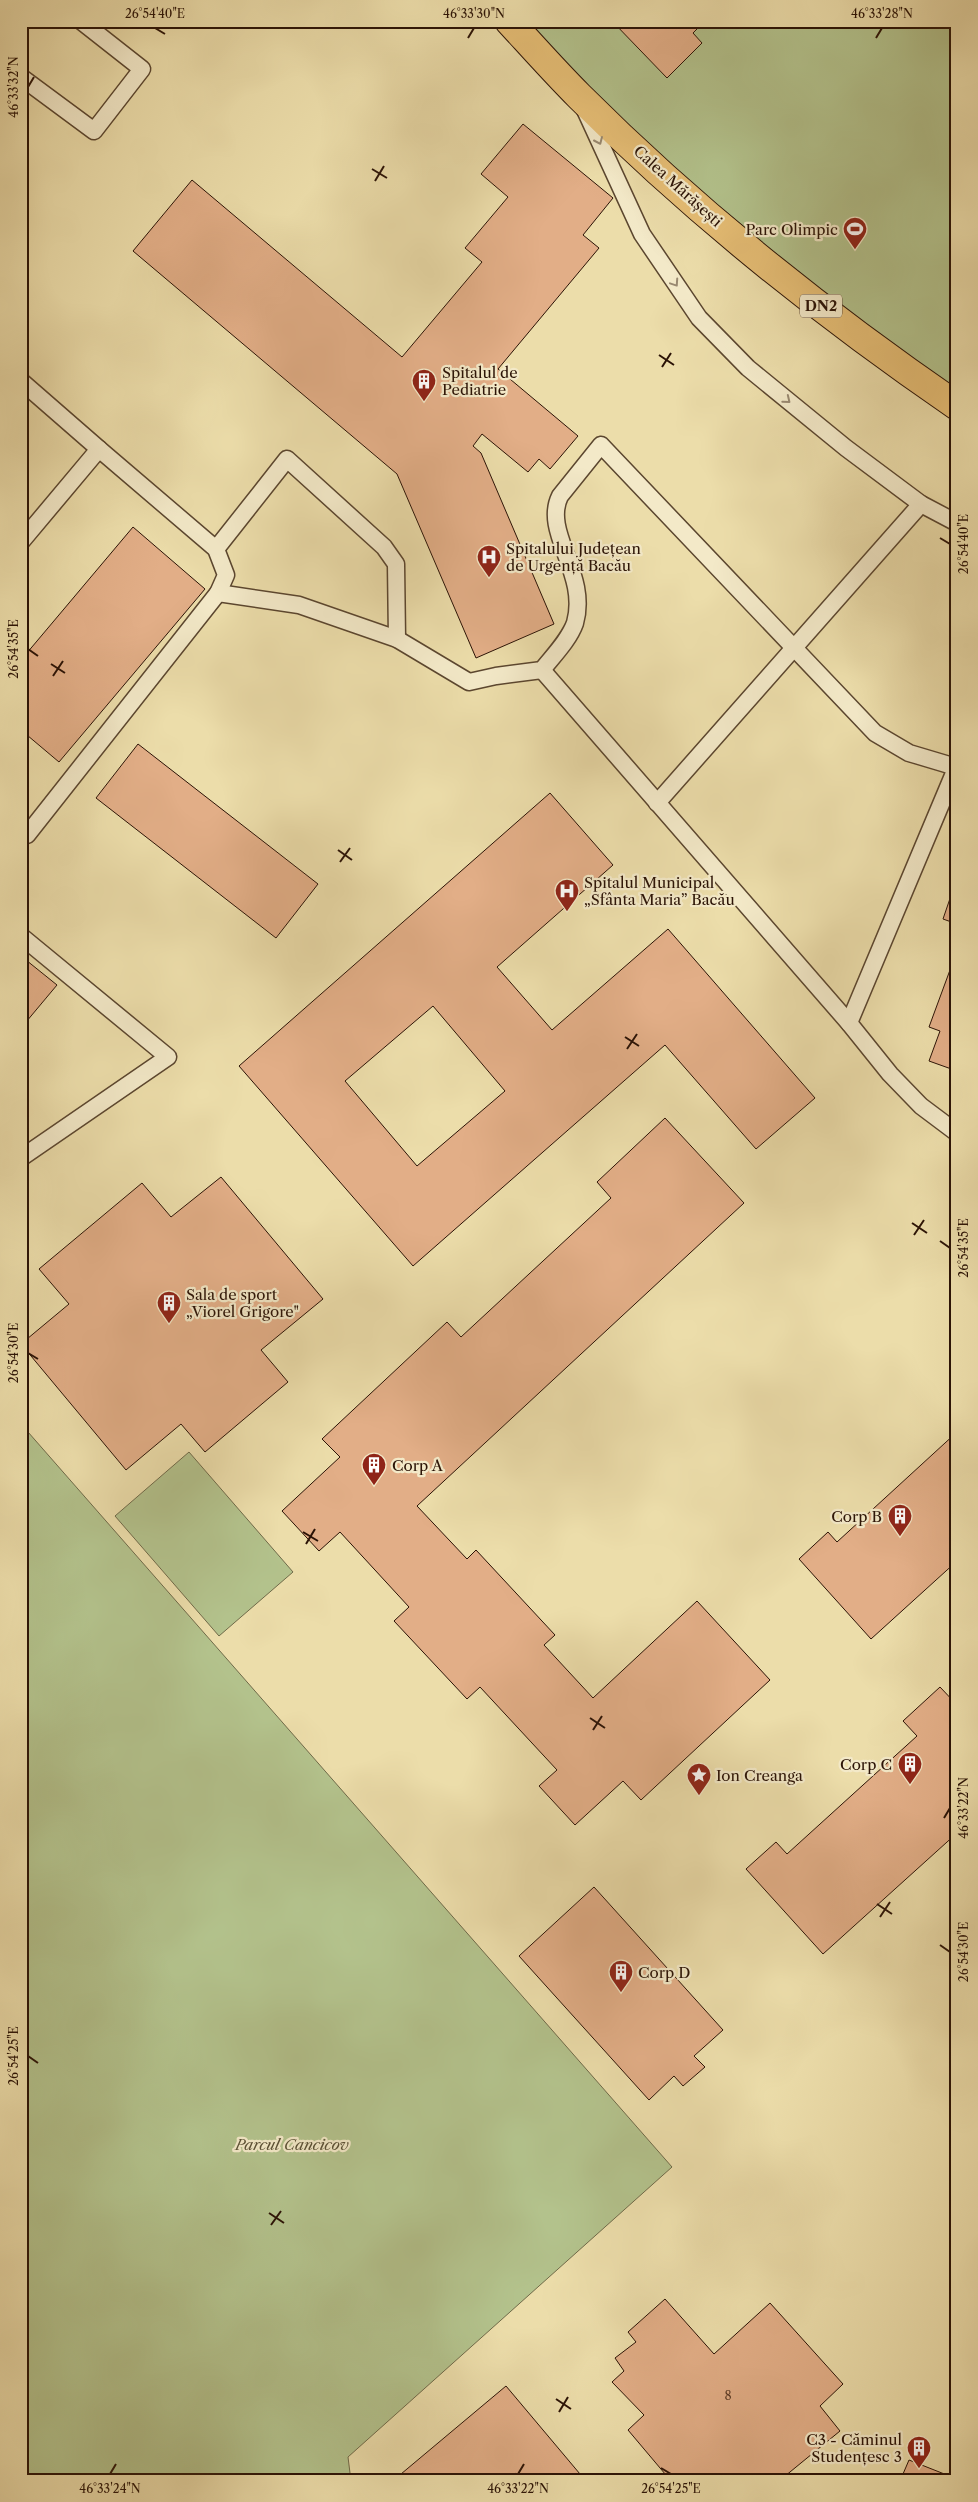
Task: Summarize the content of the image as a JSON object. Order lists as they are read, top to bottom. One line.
{"streets":{"main road":["Calea Mărășești","DN2"]},"parks":["Parcul Cancicov"],"places":{"sports":["Parc Olimpic"],"building":["Spitalul de Pediatrie","Sala de sport „Viorel Grigore\"","Corp A","Corp B","Corp C","Corp D","C3 - Căminul Studențesc 3"],"hospital":["Spitalului Județean de Urgență Bacău","Spitalul Municipal „Sfânta Maria” Bacău"],"place":["Ion Creanga"]},"house_numbers":["8"],"coordinates":["26°54'40\"E","46°33'30\"N","46°33'28\"N","46°33'32\"N","26°54'35\"E","26°54'30\"E","46°33'22\"N","26°54'25\"E","46°33'24\"N"]}
